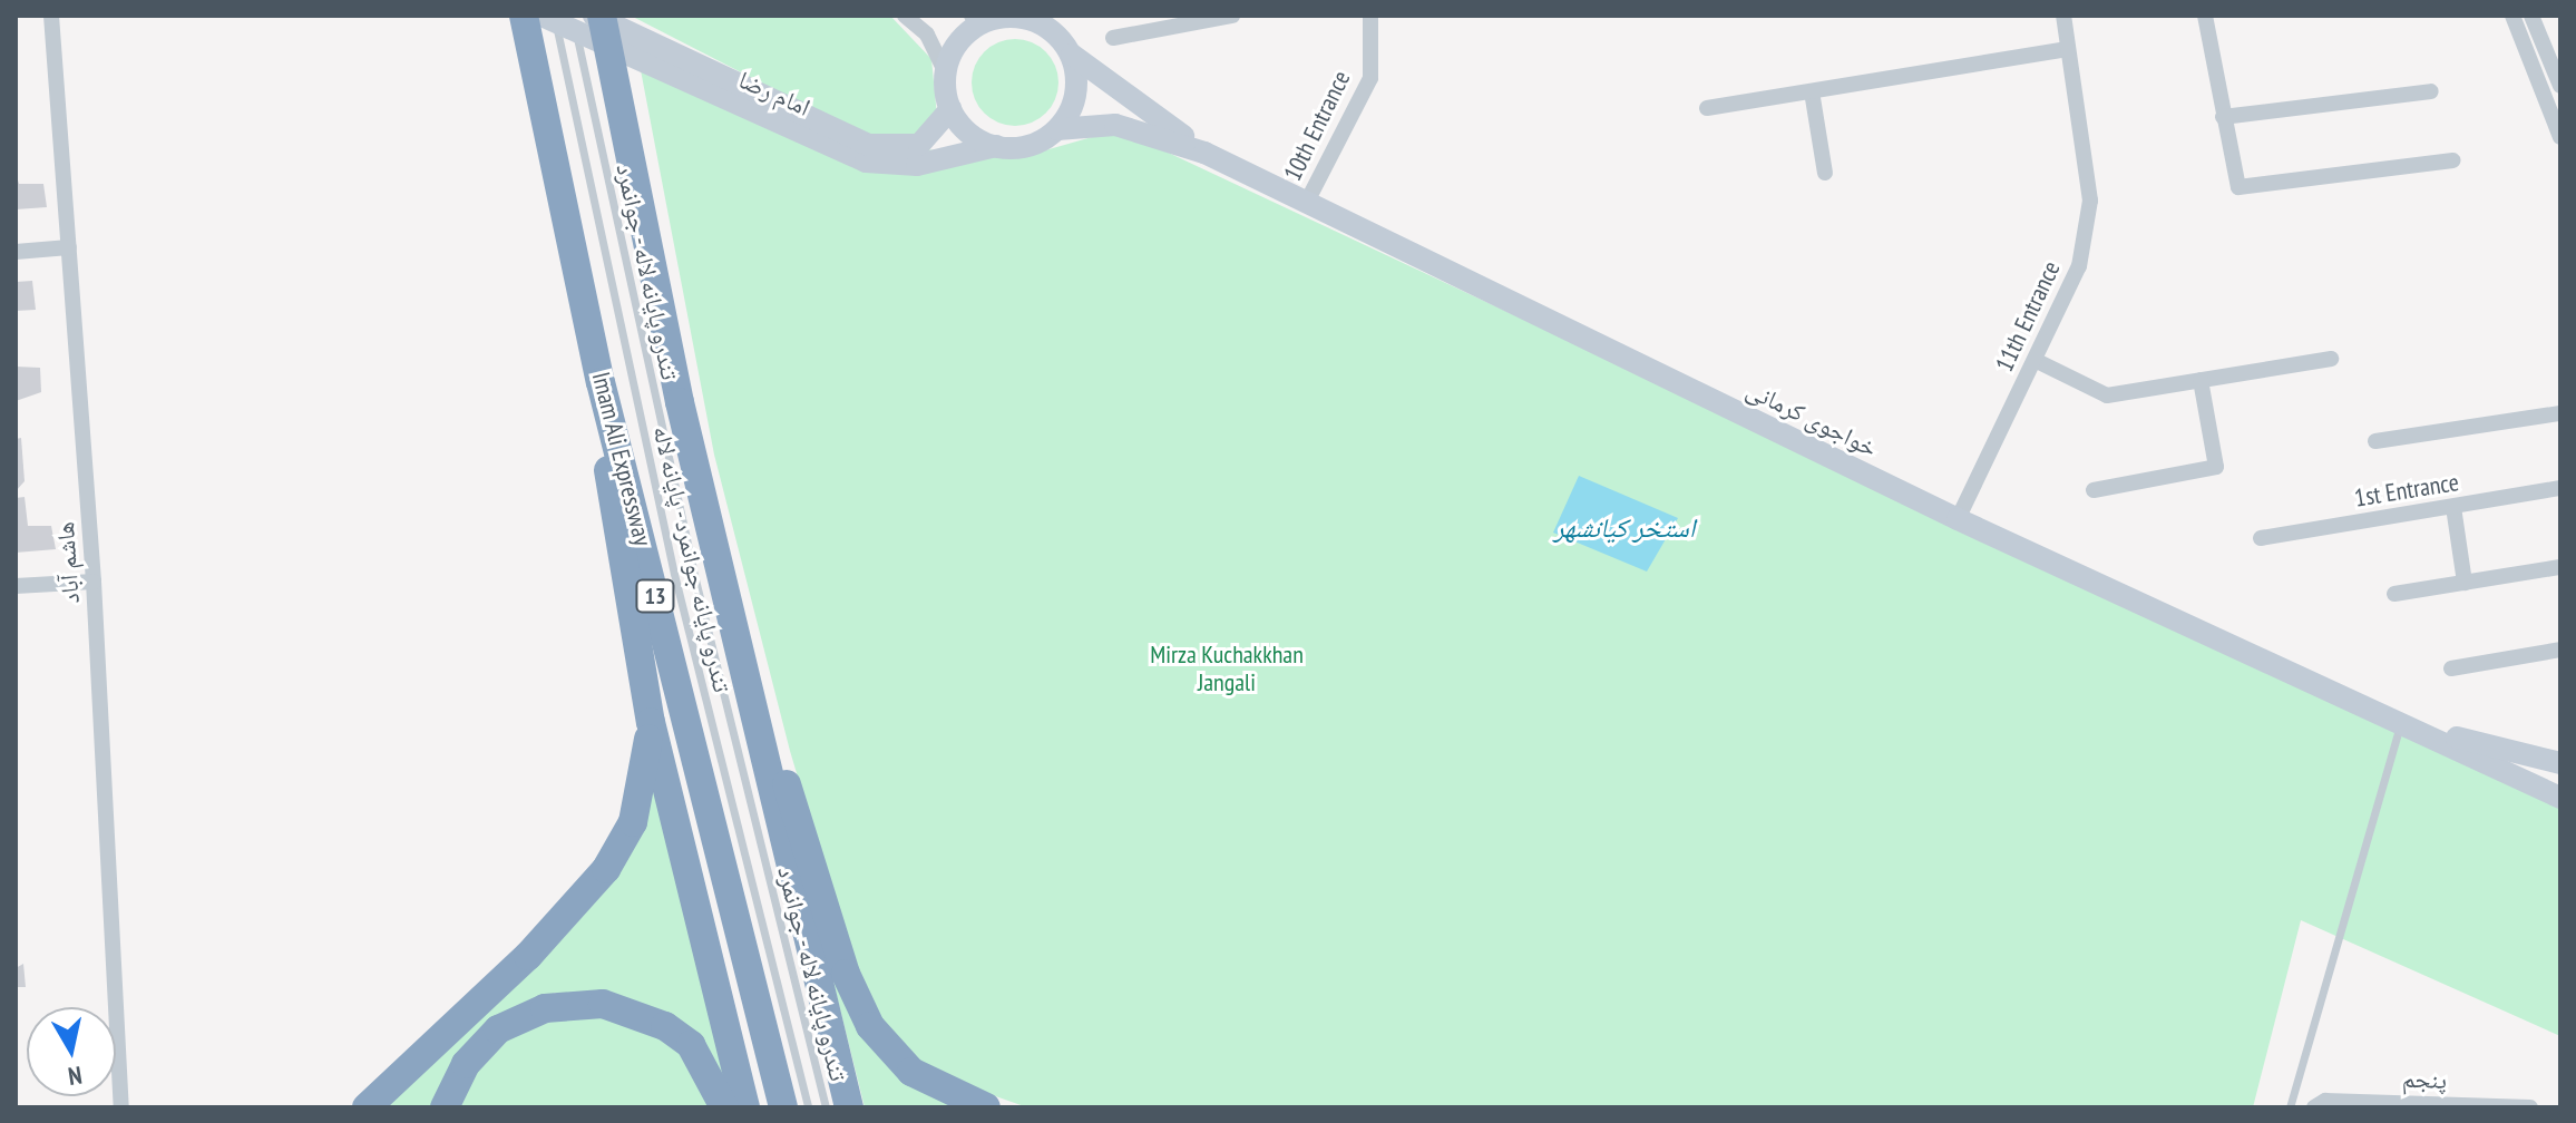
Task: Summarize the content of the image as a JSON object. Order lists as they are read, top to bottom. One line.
{"streets":{"highway":["Imam Ali Expressway","13"],"main road":["امام رضا","خواجوی کرمانی"],"street":["10th Entrance","11th Entrance","1st Entrance","هاشم آباد","پنجم"],"lane":["تندرو پایانه لاله - جوانمرد","تندرو پایانه جوانمرد - پایانه لاله"]},"crossings":[["10th Entrance","خواجوی کرمانی"],["11th Entrance","خواجوی کرمانی"]],"water":["استخر کیانشهر"],"parks":["Mirza Kuchakkhan Jangali"],"north":"bottom"}
